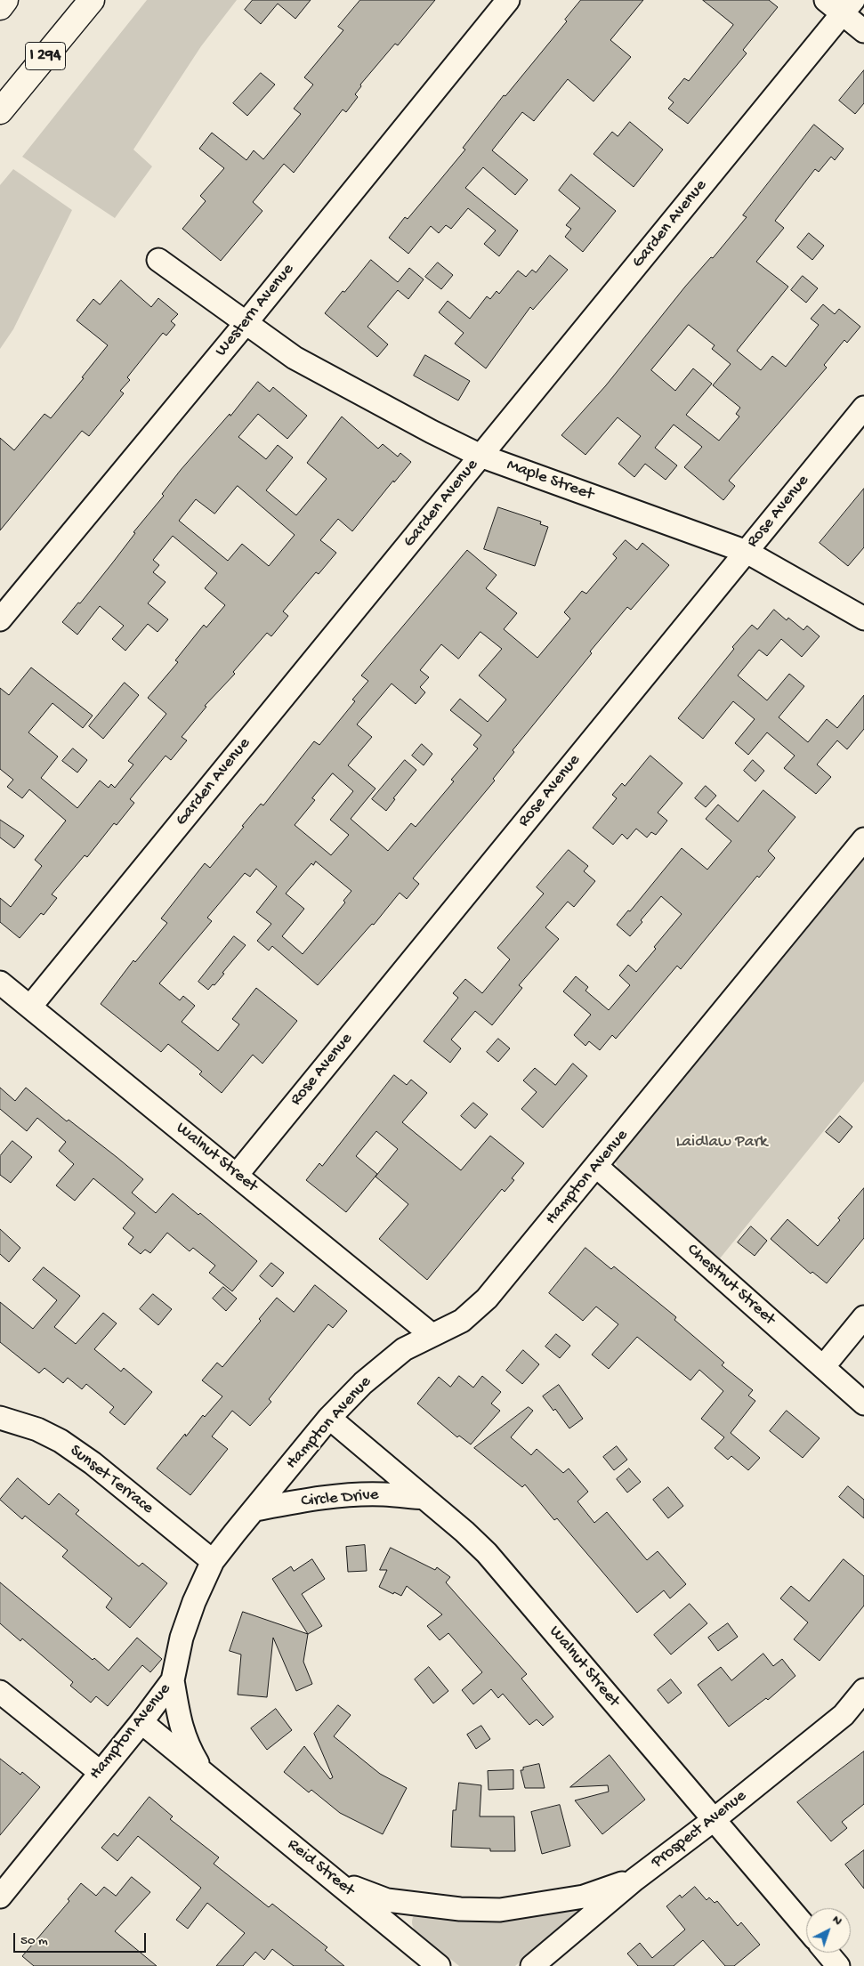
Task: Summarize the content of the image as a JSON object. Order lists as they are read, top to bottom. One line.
{"streets":{"highway":["I 294"],"street":["Garden Avenue","Western Avenue","Maple Street","Rose Avenue","Walnut Street","Hampton Avenue","Chestnut Street","Sunset Terrace","Circle Drive","Prospect Avenue","Reid Street"]},"crossings":[["Garden Avenue","Maple Street"],["Garden Avenue","Walnut Street"],["Western Avenue","Maple Street"],["Maple Street","Rose Avenue"],["Rose Avenue","Walnut Street"],["Walnut Street","Hampton Avenue"],["Walnut Street","Circle Drive"],["Walnut Street","Prospect Avenue"],["Hampton Avenue","Chestnut Street"],["Hampton Avenue","Sunset Terrace"],["Hampton Avenue","Circle Drive"],["Hampton Avenue","Reid Street"]],"parks":["Laidlaw Park"],"scale_bar":"50 m","north":"top right"}
